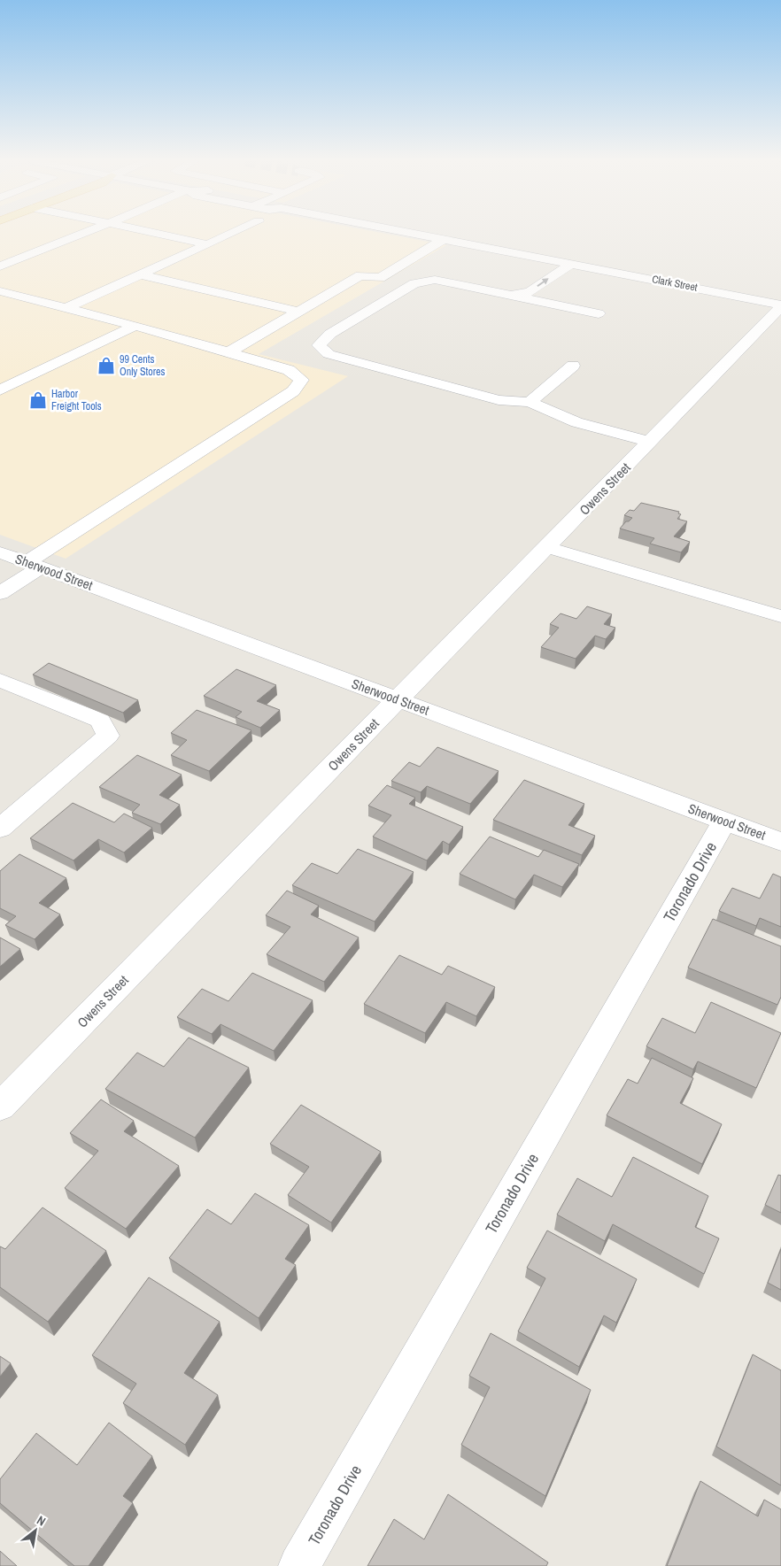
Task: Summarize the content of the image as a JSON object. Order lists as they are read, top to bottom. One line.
{"streets":{"street":["Clark Street","Owens Street","Sherwood Street","Toronado Drive"]},"crossings":[["Clark Street","Owens Street"],["Owens Street","Sherwood Street"],["Sherwood Street","Toronado Drive"]],"places":{"shop":["99 Cents Only Stores","Harbor Freight Tools"]},"north":"top right"}
